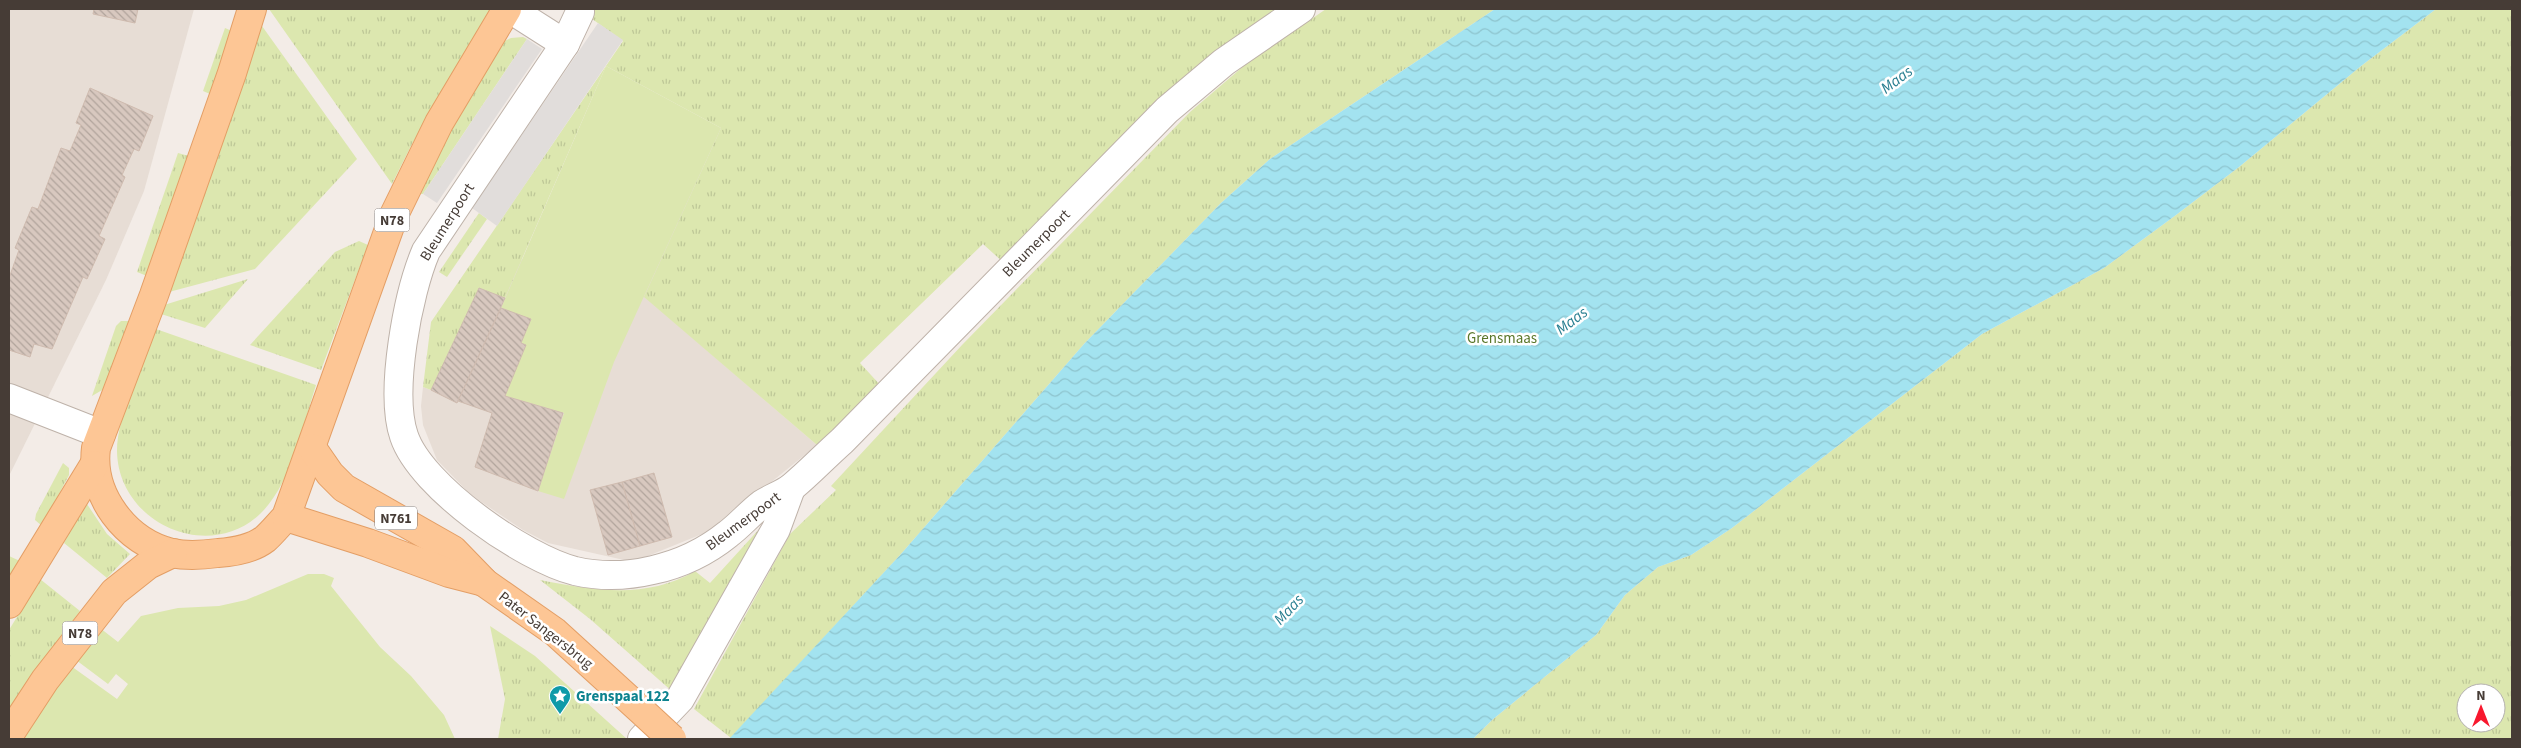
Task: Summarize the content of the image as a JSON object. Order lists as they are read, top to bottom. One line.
{"streets":{"main road":["N78","N761","Pater Sangersbrug"],"street":["Bleumerpoort"]},"crossings":[["N78","Pater Sangersbrug"]],"water":["Maas"],"parks":["Grensmaas"],"places":{"place":["Grenspaal 122"]},"north":"top"}
